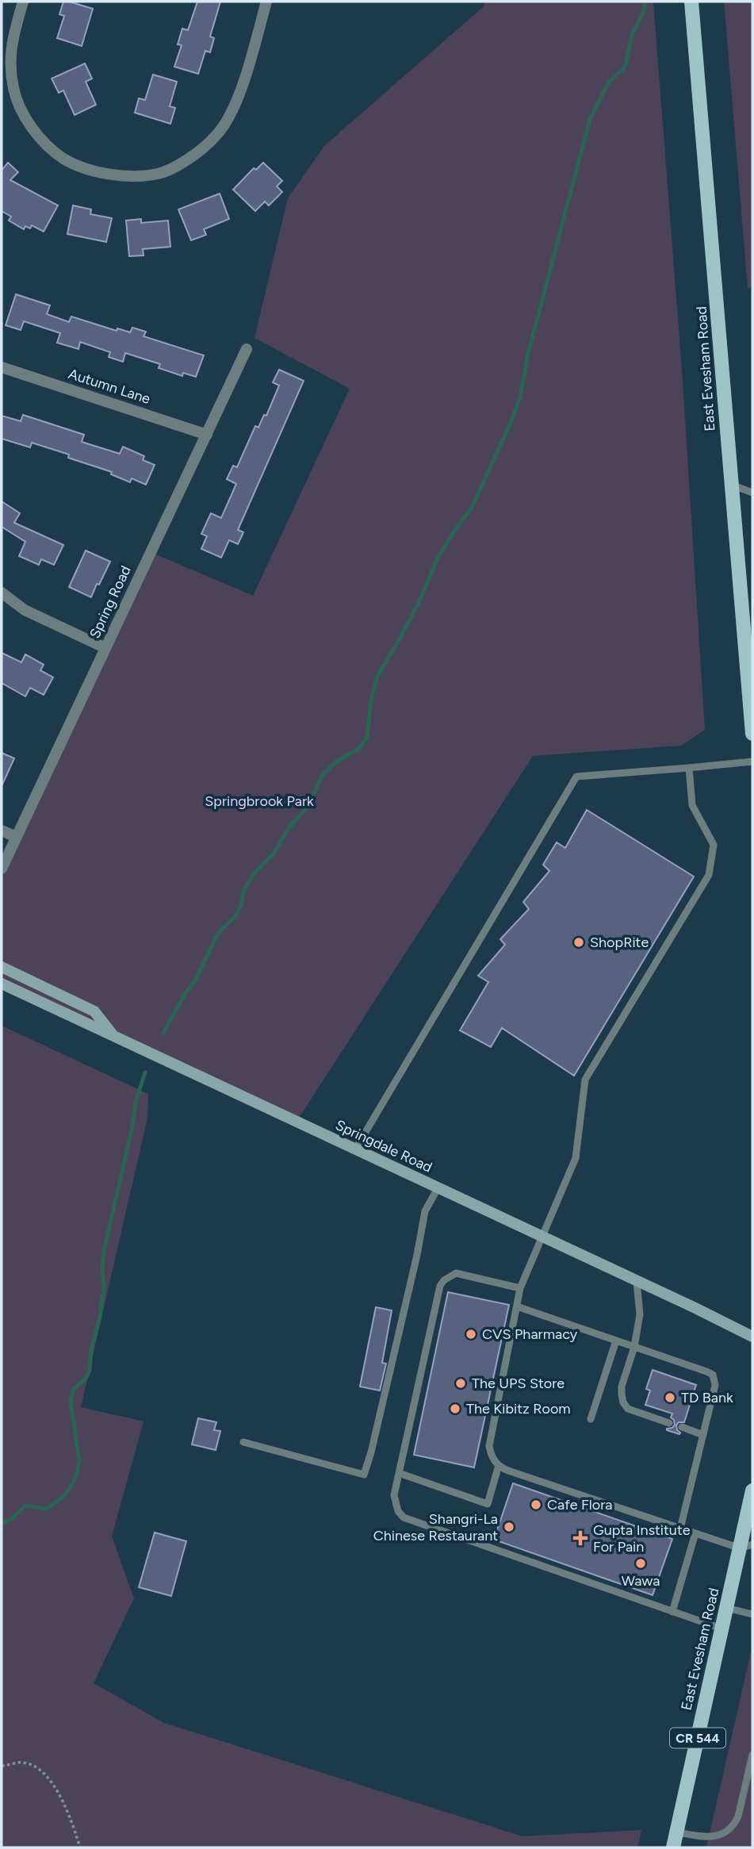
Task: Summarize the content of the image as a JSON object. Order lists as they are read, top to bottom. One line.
{"streets":{"main road":["East Evesham Road","Springdale Road","CR 544"],"street":["Autumn Lane","Spring Road"]},"crossings":[["Autumn Lane","Spring Road"]],"parks":["Springbrook Park"],"places":{"other":["ShopRite","CVS Pharmacy","The UPS Store","TD Bank","The Kibitz Room","Cafe Flora","Shangri-La Chinese Restaurant","Wawa"],"health":["Gupta Institute For Pain"]}}
